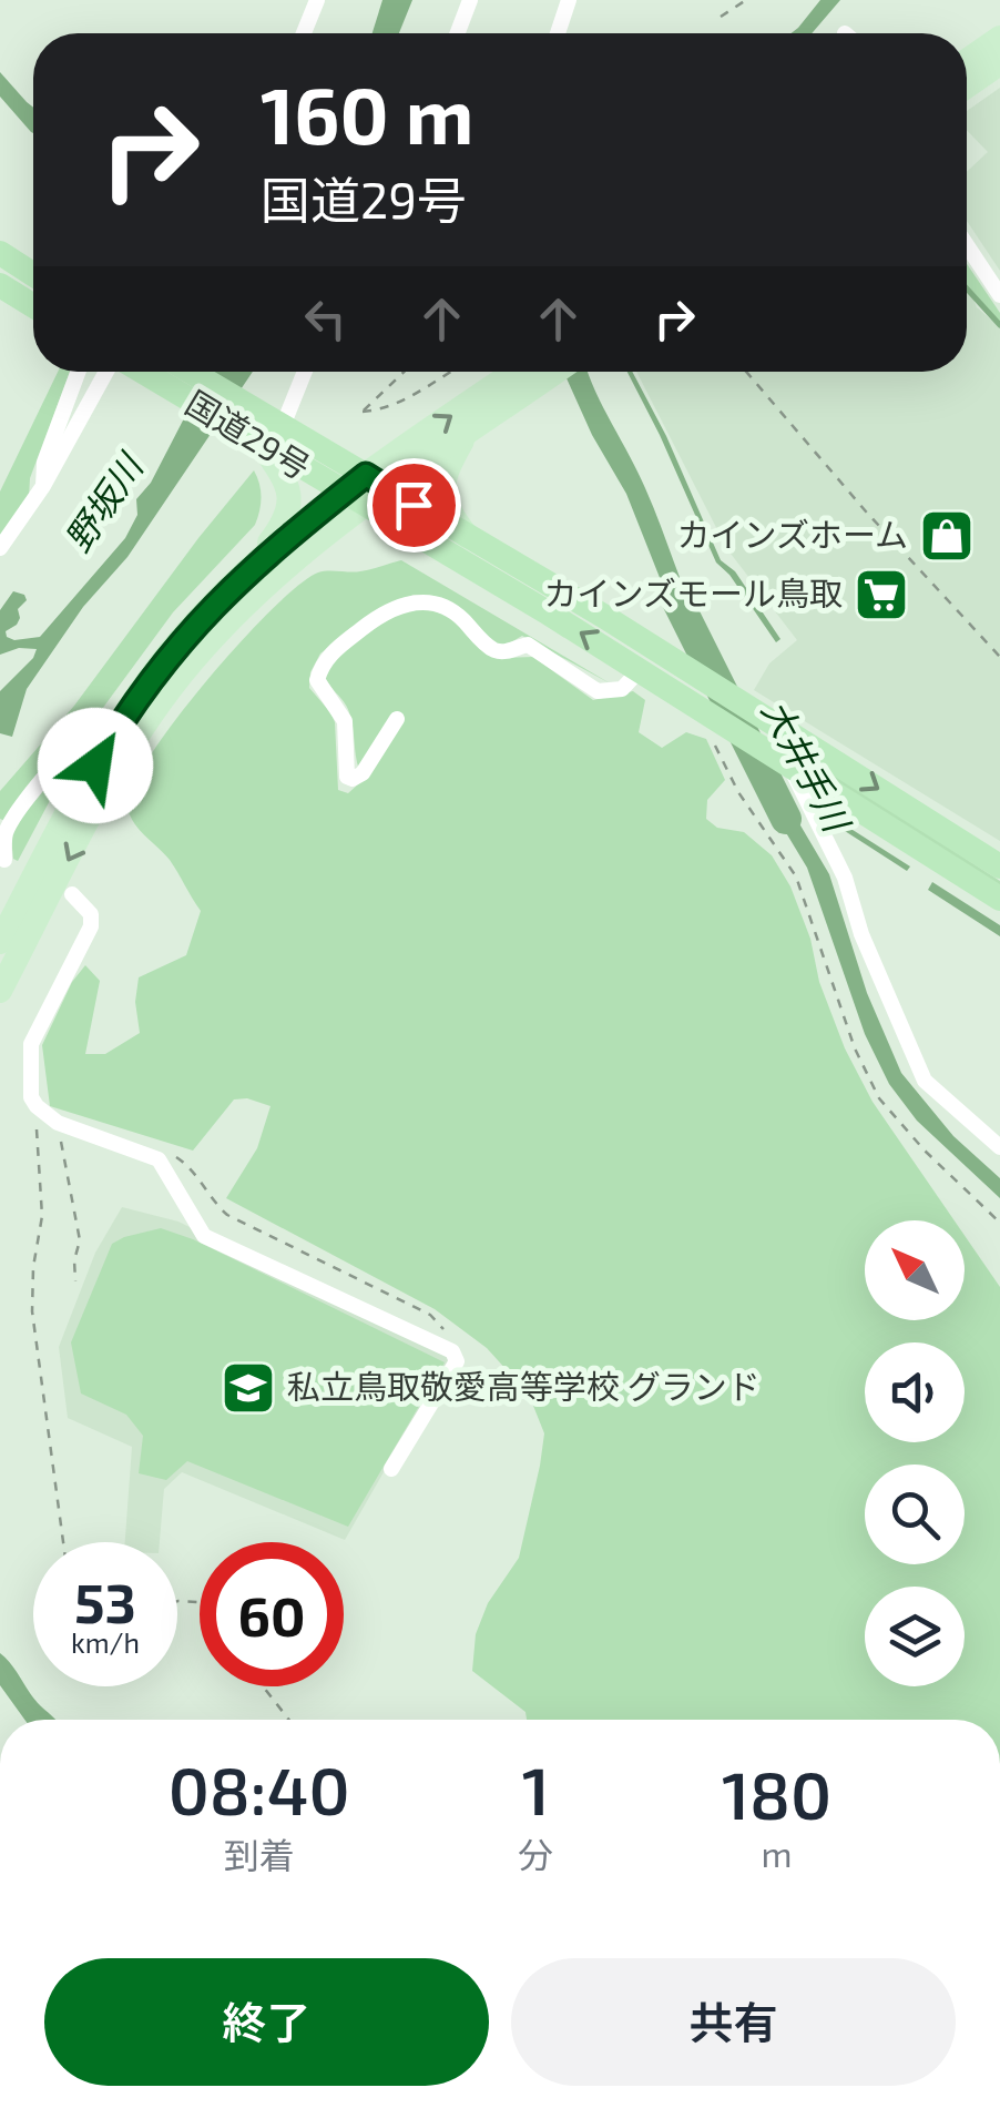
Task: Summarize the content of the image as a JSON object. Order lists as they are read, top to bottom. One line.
{"streets":{"highway":["国道29号"]},"water":["野坂川","大井手川"],"places":{"shop":["カインズホーム"],"supermarket":["カインズモール鳥取"],"school or university":["私立鳥取敬愛高等学校 グランド"]},"north":"top left","page":{"turn":["160 m","国道29号"],"speed":"53 km/h","limit":"60","eta":["08:40","到着","1","分","180","m"],"buttons":["終了","共有"]}}
